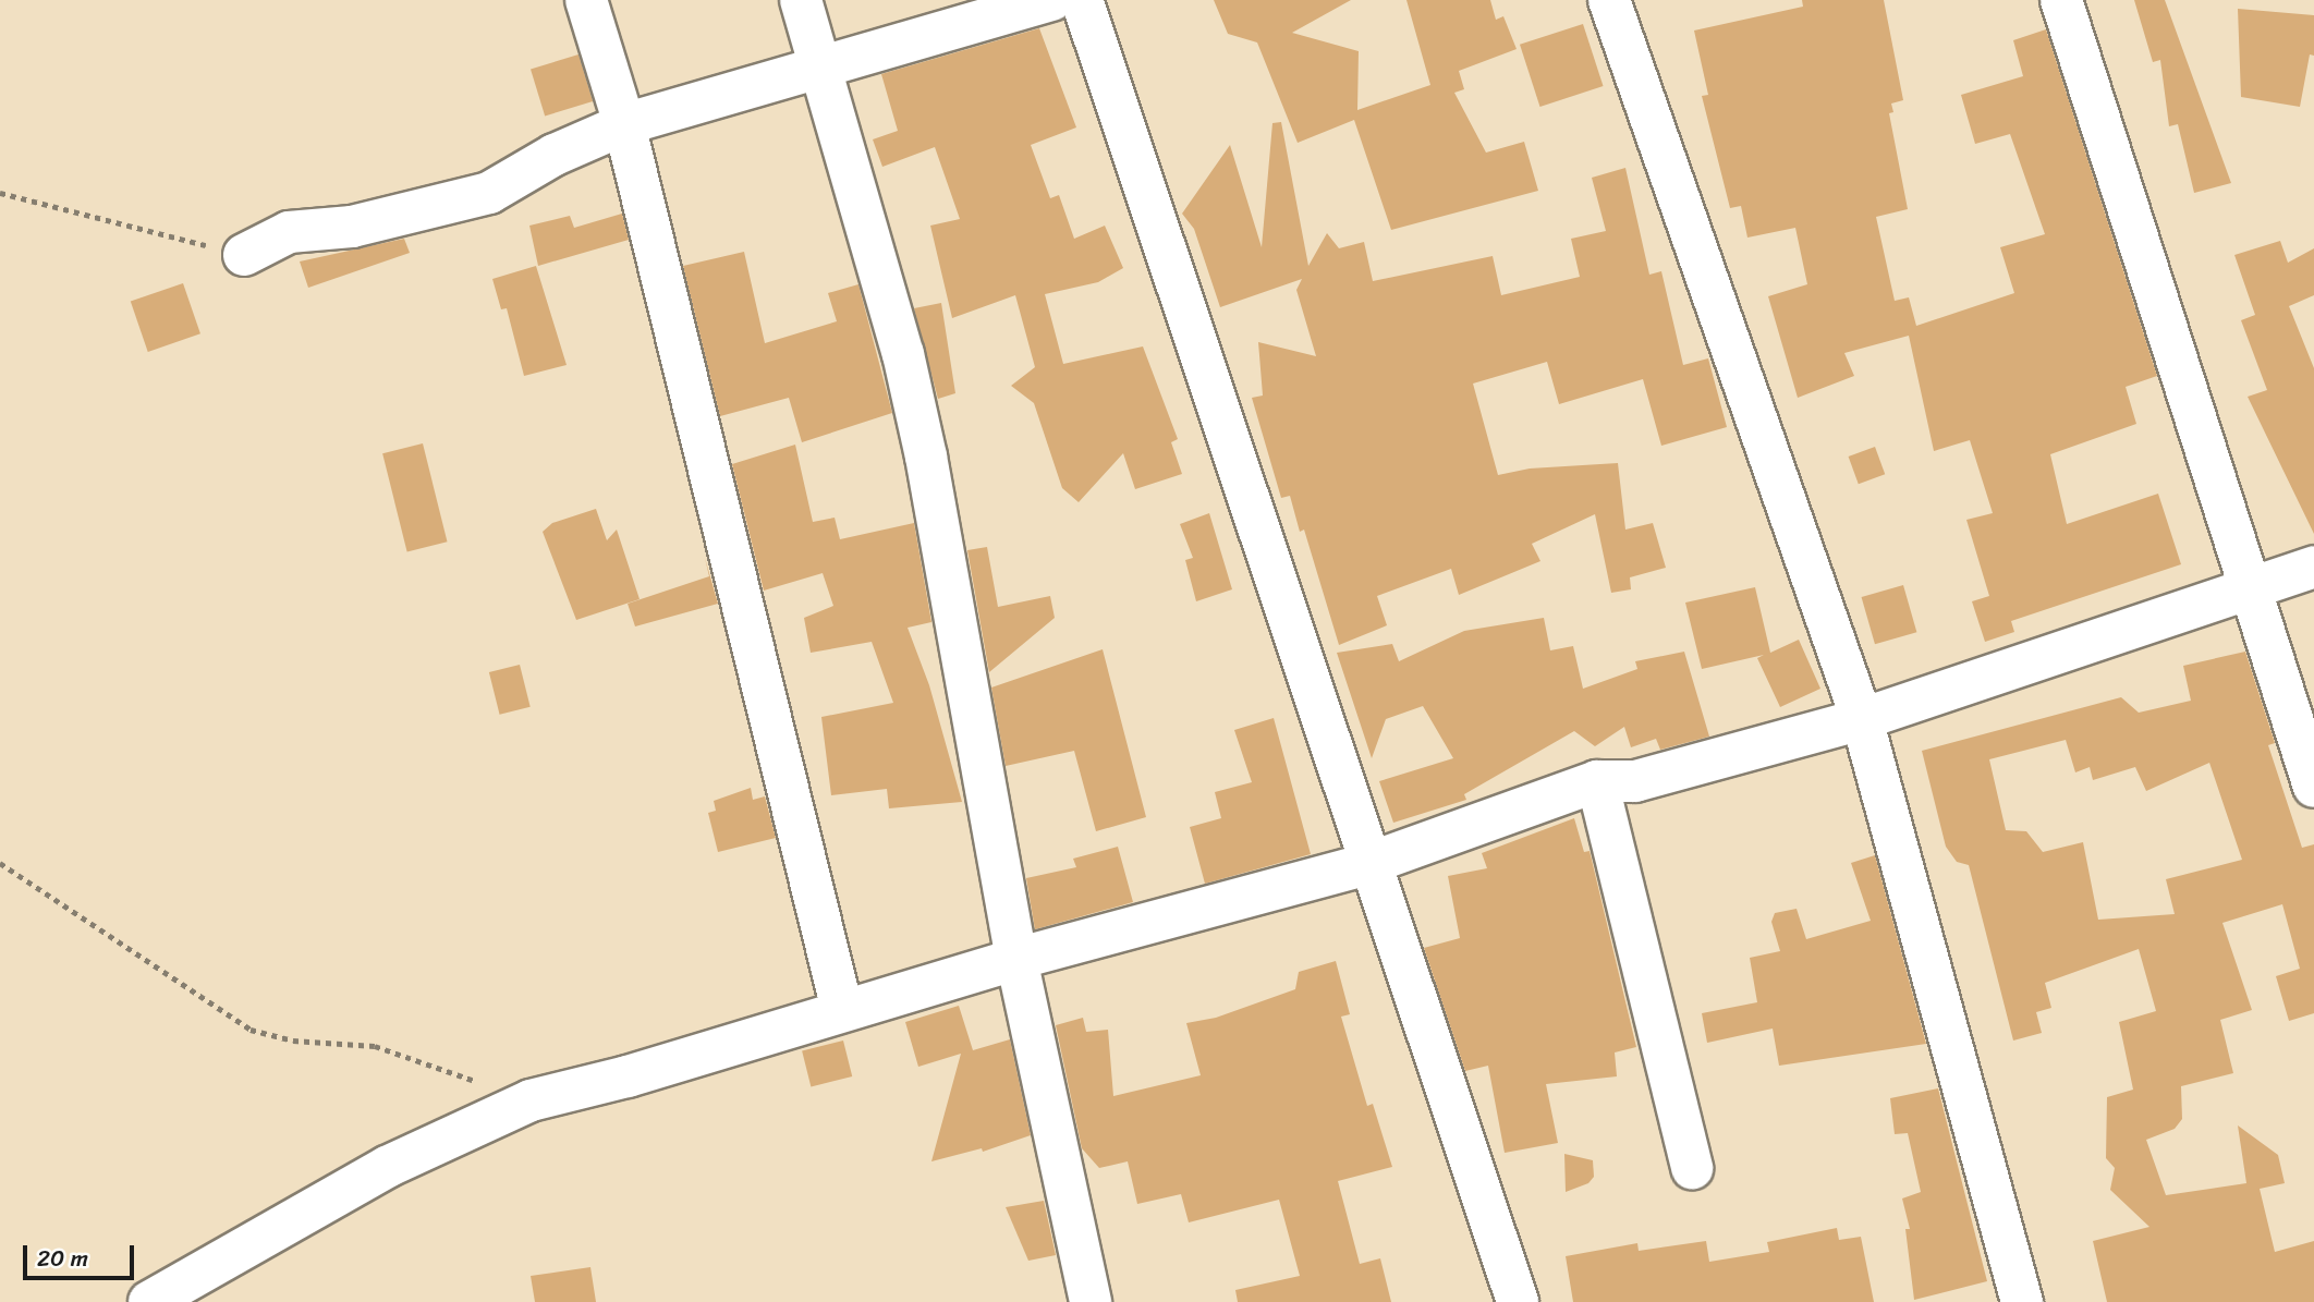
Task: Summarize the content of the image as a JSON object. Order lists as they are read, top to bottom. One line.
{"scale_bar":"20 m"}
